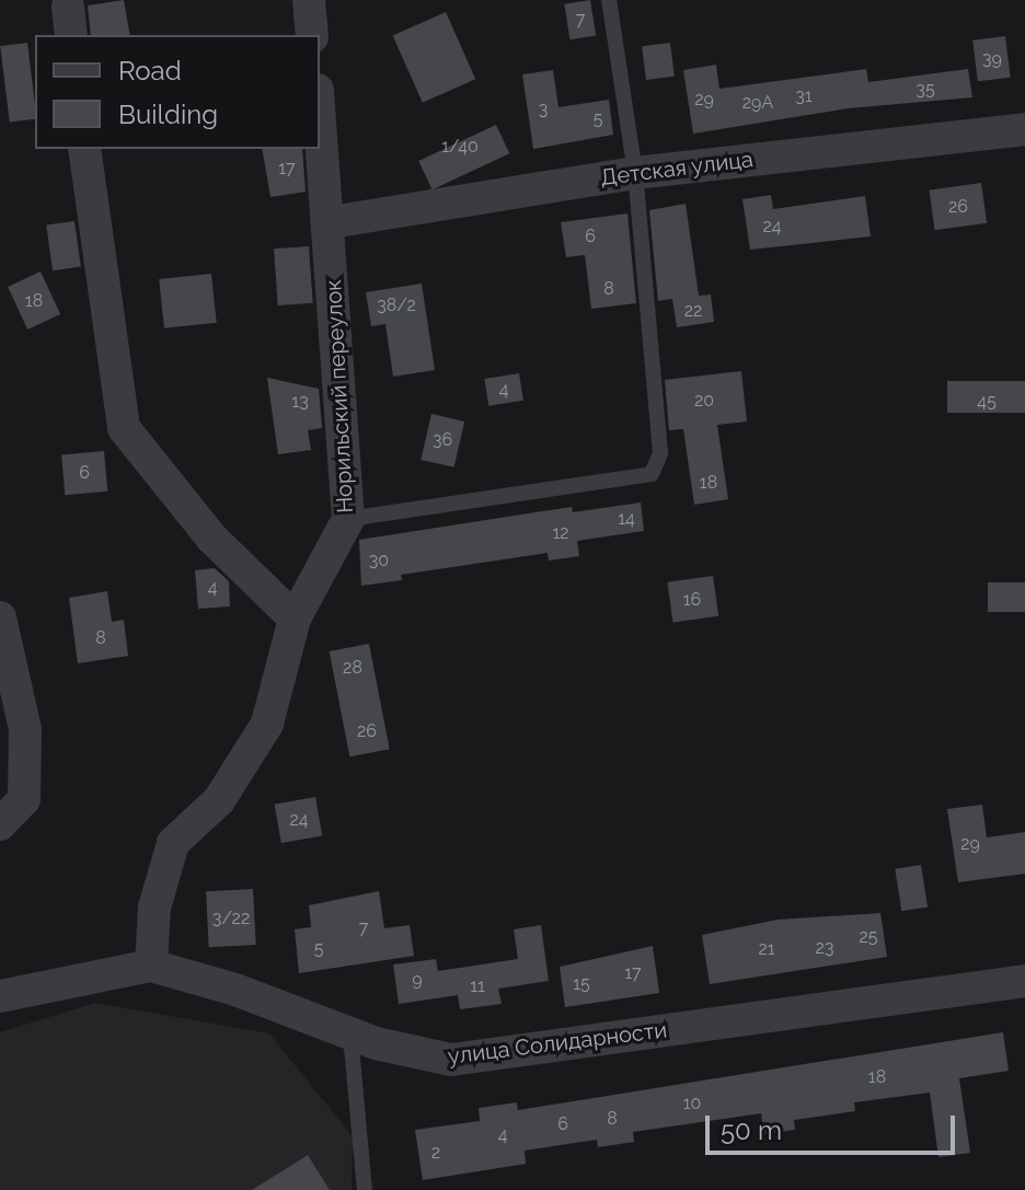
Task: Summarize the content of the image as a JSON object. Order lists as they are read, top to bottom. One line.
{"streets":{"street":["Детская улица","Норильский переулок","улица Солидарности"]},"crossings":[["Детская улица","Норильский переулок"],["Норильский переулок","улица Солидарности"]],"house_numbers":["7","39","35","31","29","29А","3","5","1/40","17","26","24","6","8","18","38/2","22","4","20","13","45","36","6","18","14","12","30","4","16","8","28","26","24","29","3/22","7","25","23","5","21","17","9","15","11","18","10","8","6","4","2"],"legend":["Road","Building"],"scale_bar":"50 m"}
